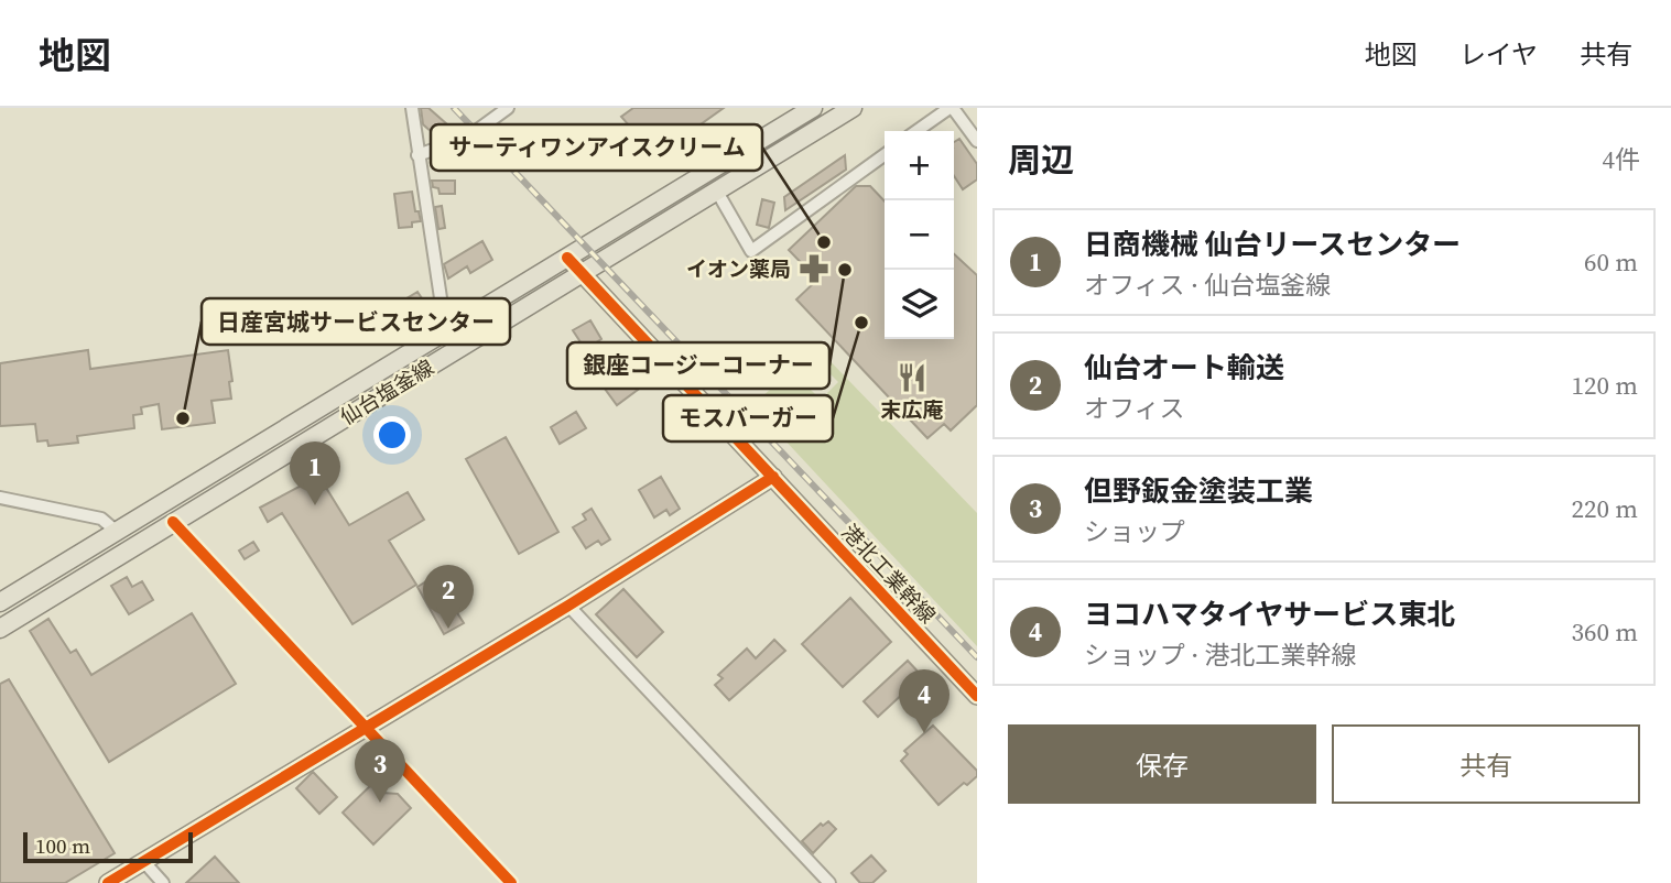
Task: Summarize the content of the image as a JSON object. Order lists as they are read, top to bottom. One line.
{"streets":{"main road":["仙台塩釜線"],"street":["港北工業幹線"]},"crossings":[["仙台塩釜線","港北工業幹線"]],"places":{"other":["サーティワンアイスクリーム","銀座コージーコーナー","モスバーガー","日産宮城サービスセンター"],"pharmacy":["イオン薬局"],"restaurant":["末広庵"]},"scale_bar":"100 m","page":{"header":"地図","nav":["地図","レイヤ","共有"],"heading":["周辺","4件"],"map_buttons":["+","−"],"list":[{"mark":"1","name":"日商機械 仙台リースセンター","note":"オフィス · 仙台塩釜線","value":"60 m"},{"mark":"2","name":"仙台オート輸送","note":"オフィス","value":"120 m"},{"mark":"3","name":"但野鈑金塗装工業","note":"ショップ","value":"220 m"},{"mark":"4","name":"ヨコハマタイヤサービス東北","note":"ショップ · 港北工業幹線","value":"360 m"}],"pins":["1","2","4","3"],"buttons":["保存","共有"],"scale":"100 m"}}
